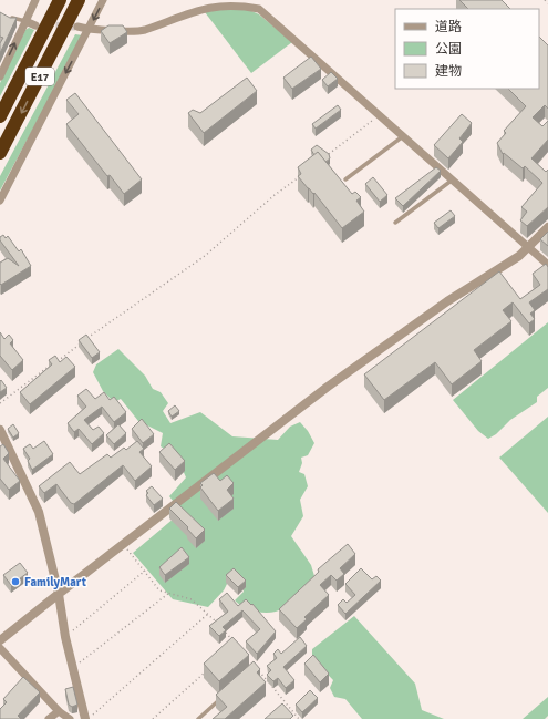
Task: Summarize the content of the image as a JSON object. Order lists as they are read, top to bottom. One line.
{"streets":{"highway":["E17"]},"places":["FamilyMart"],"legend":["道路","公園","建物"]}
